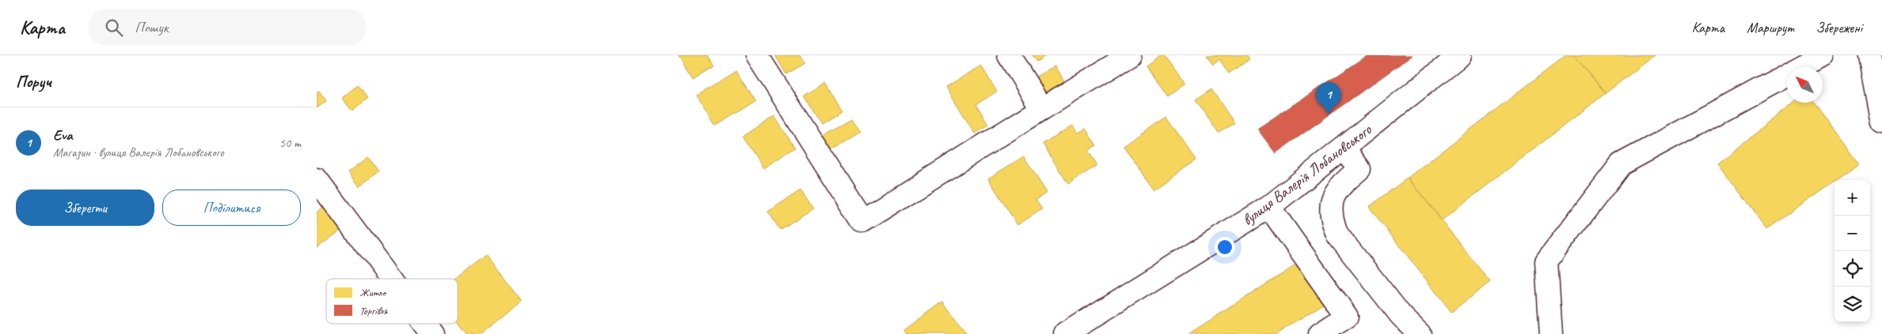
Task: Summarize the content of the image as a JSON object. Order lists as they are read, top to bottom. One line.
{"streets":{"street":["вулиця Валерія Лобановського"]},"legend":["Житло","Торгівля"],"north":"top left","page":{"header":"Карта","search":"Пошук","nav":["Карта","Маршрут","Збережені"],"heading":"Поруч","pins":"1","list":[{"mark":"1","name":"Eva","note":"Магазин · вулиця Валерія Лобановського","value":"50 m"}],"buttons":["Зберегти","Поділитися"],"map_buttons":["+","−"]}}
